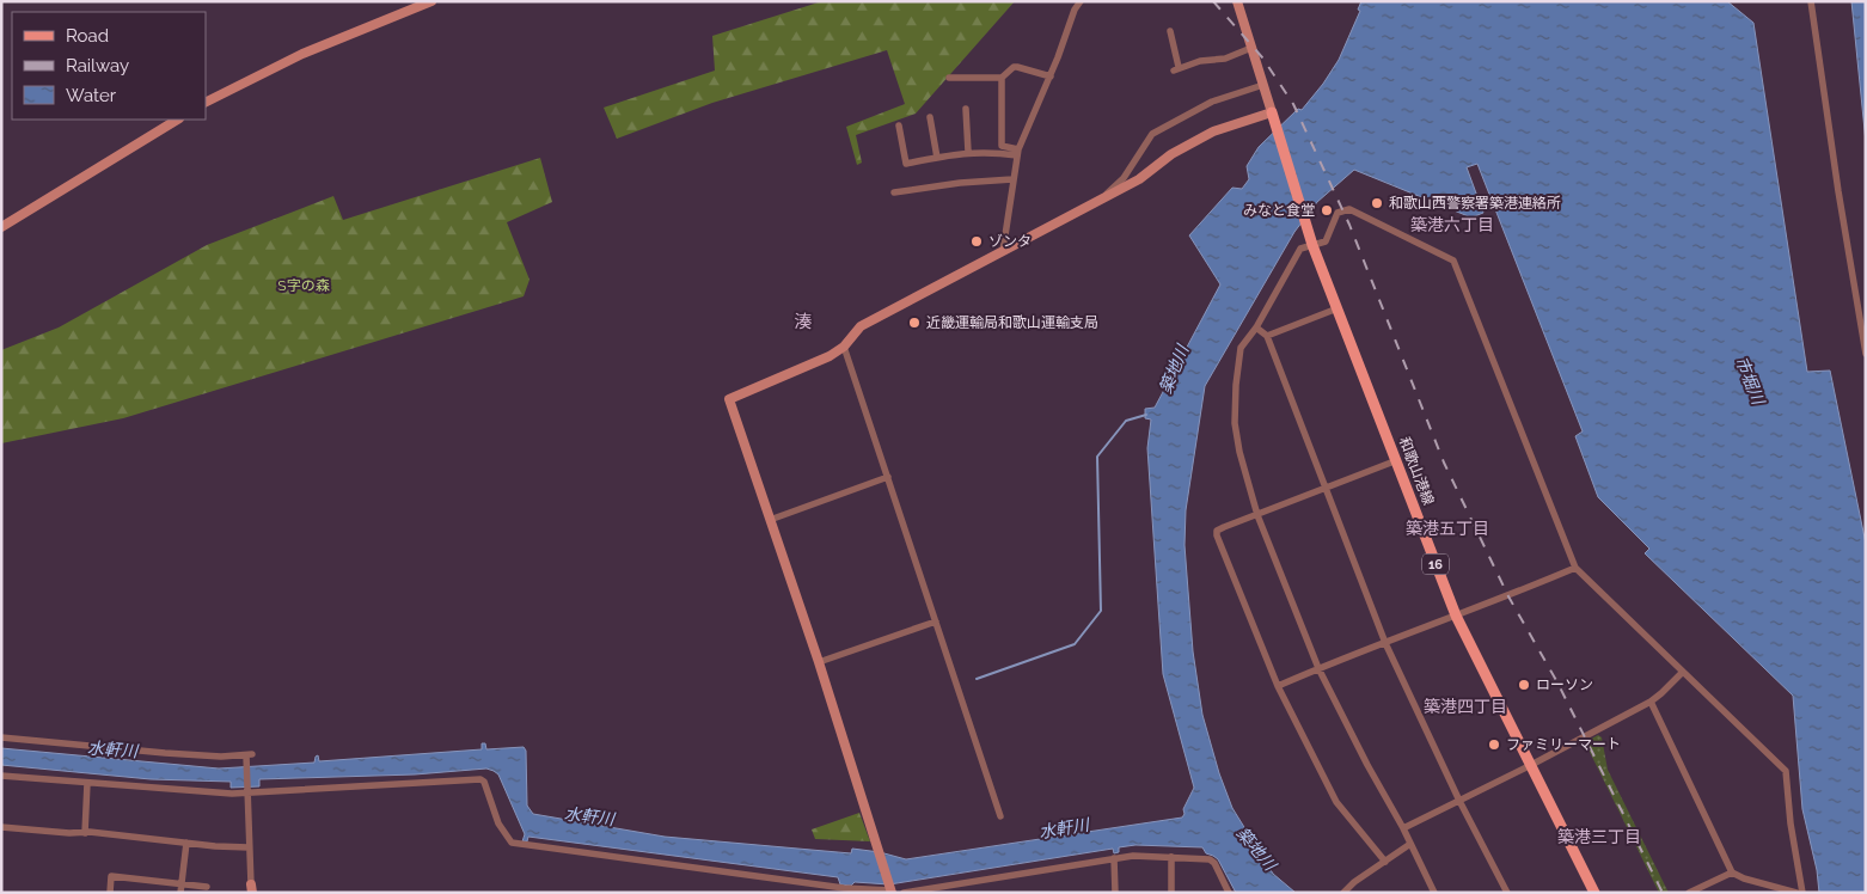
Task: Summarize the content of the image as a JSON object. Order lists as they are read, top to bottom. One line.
{"streets":{"main road":["和歌山港線","16"]},"districts":["築港六丁目","湊","築港五丁目","築港四丁目","築港三丁目"],"water":["築地川","市堀川","水軒川"],"parks":["S字の森"],"places":["和歌山西警察署築港連絡所","みなと食堂","ゾンタ","近畿運輸局和歌山運輸支局","ローソン","ファミリーマート"],"legend":["Road","Railway","Water"]}
